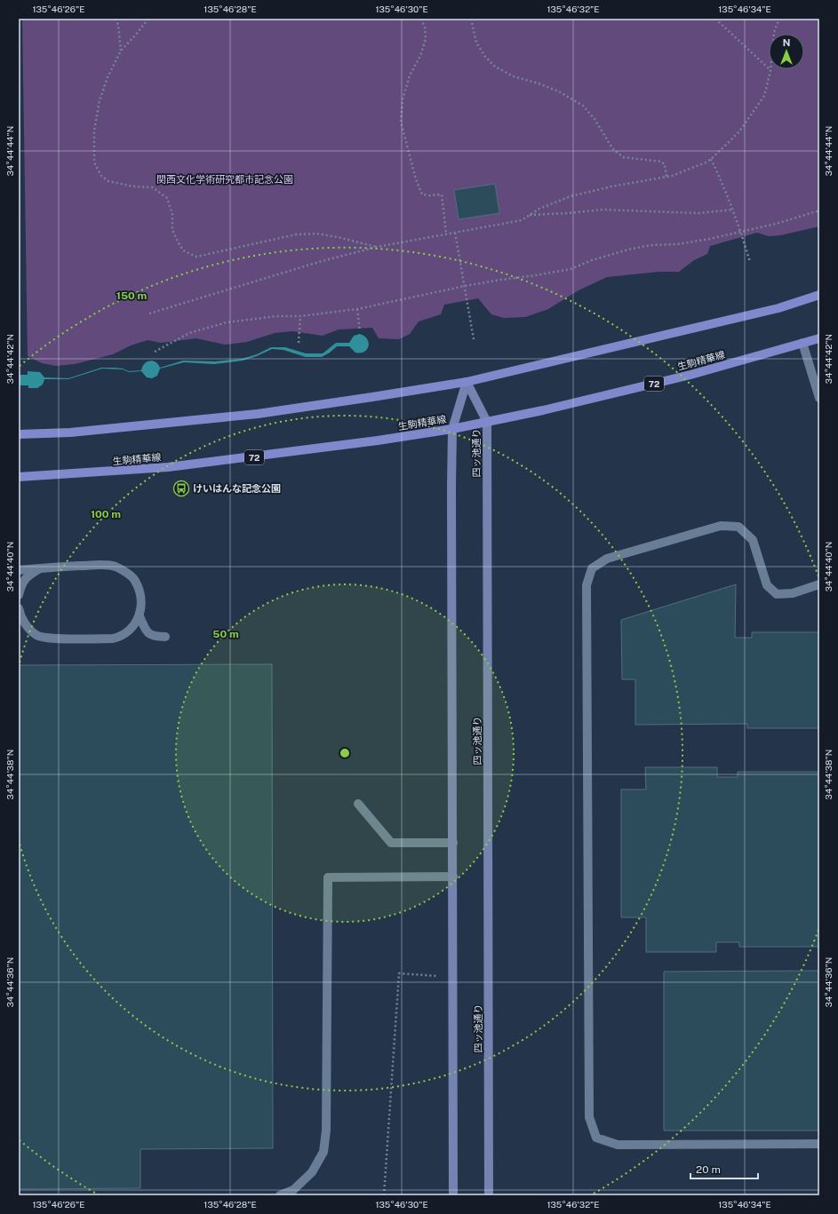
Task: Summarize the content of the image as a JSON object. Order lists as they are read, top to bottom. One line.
{"streets":{"main road":["生駒精華線","72","四ッ池通り"]},"crossings":[["生駒精華線","四ッ池通り"]],"parks":["関西文化学術研究都市記念公園"],"places":{"bus stop":["けいはんな記念公園"]},"scale_bar":"20 m","north":"top","coordinates":["135°46'26\"E","135°46'28\"E","135°46'30\"E","135°46'32\"E","135°46'34\"E","34°44'44\"N","34°44'42\"N","34°44'40\"N","34°44'38\"N","34°44'36\"N"],"rings":["150 m","100 m","50 m"]}
